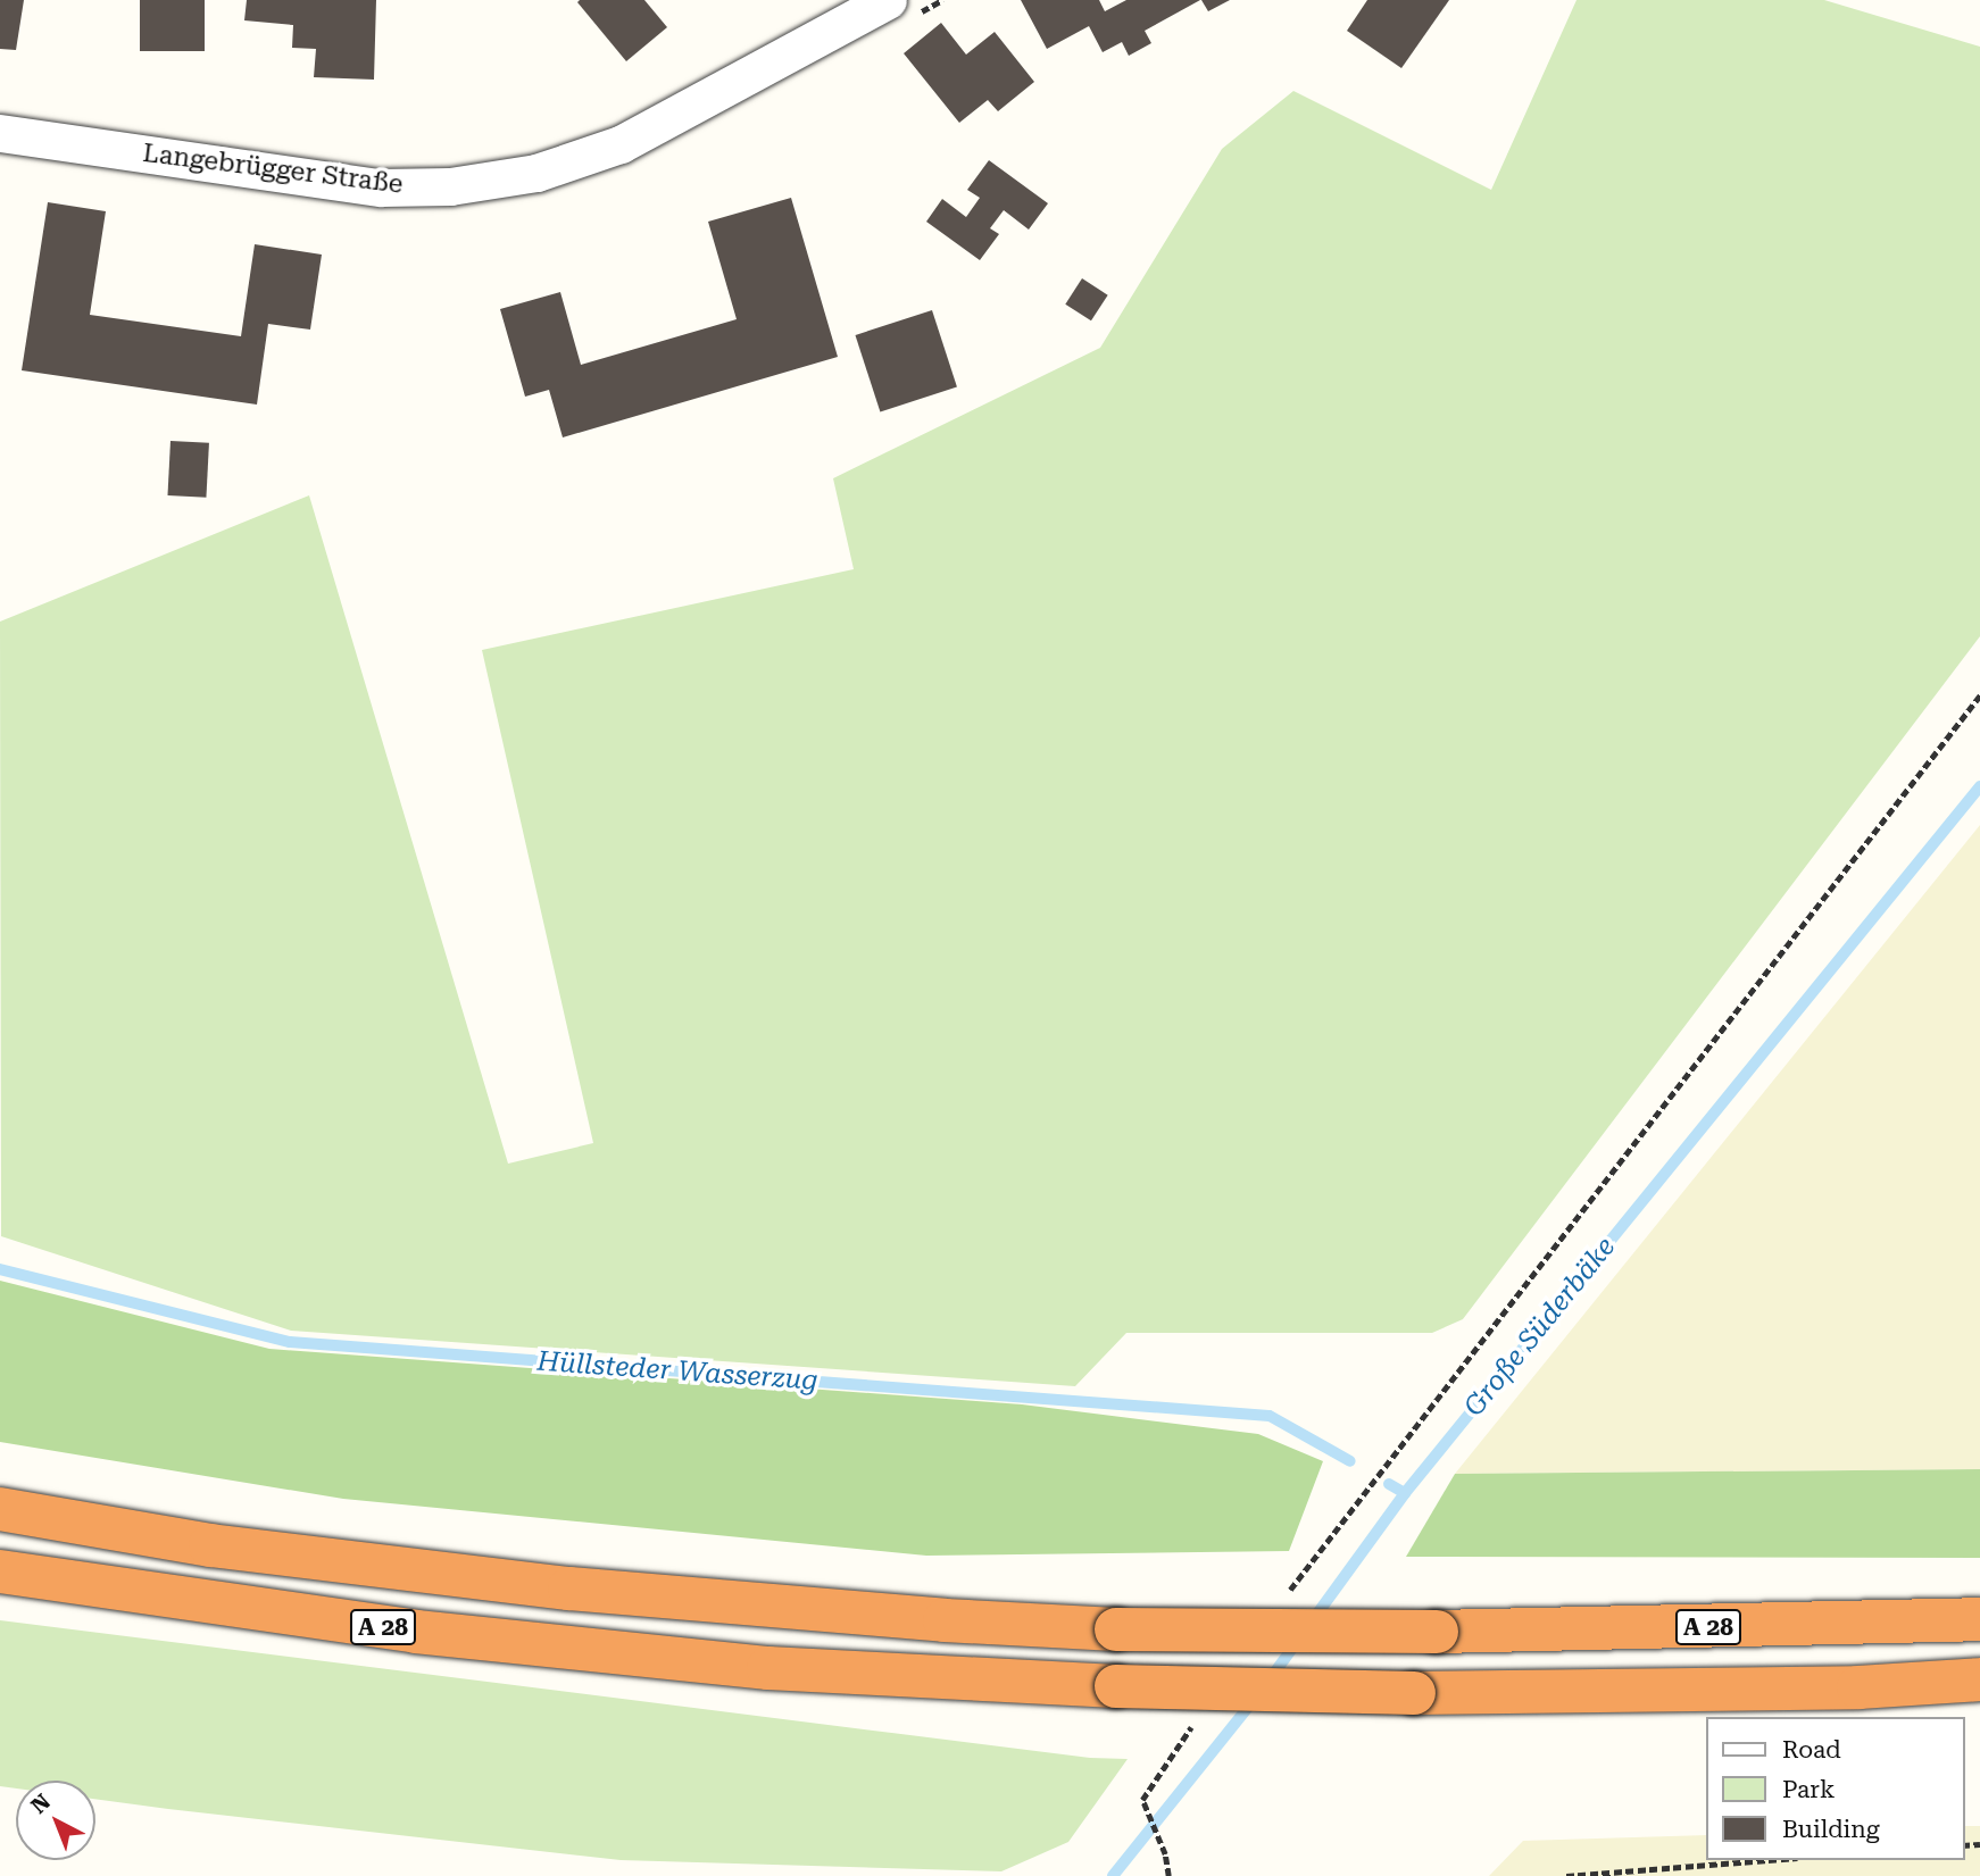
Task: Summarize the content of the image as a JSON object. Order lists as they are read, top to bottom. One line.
{"streets":{"highway":["A 28"],"street":["Langebrügger Straße"]},"water":["Große Süderbäke","Hüllsteder Wasserzug"],"legend":["Road","Park","Building"],"north":"top left"}
